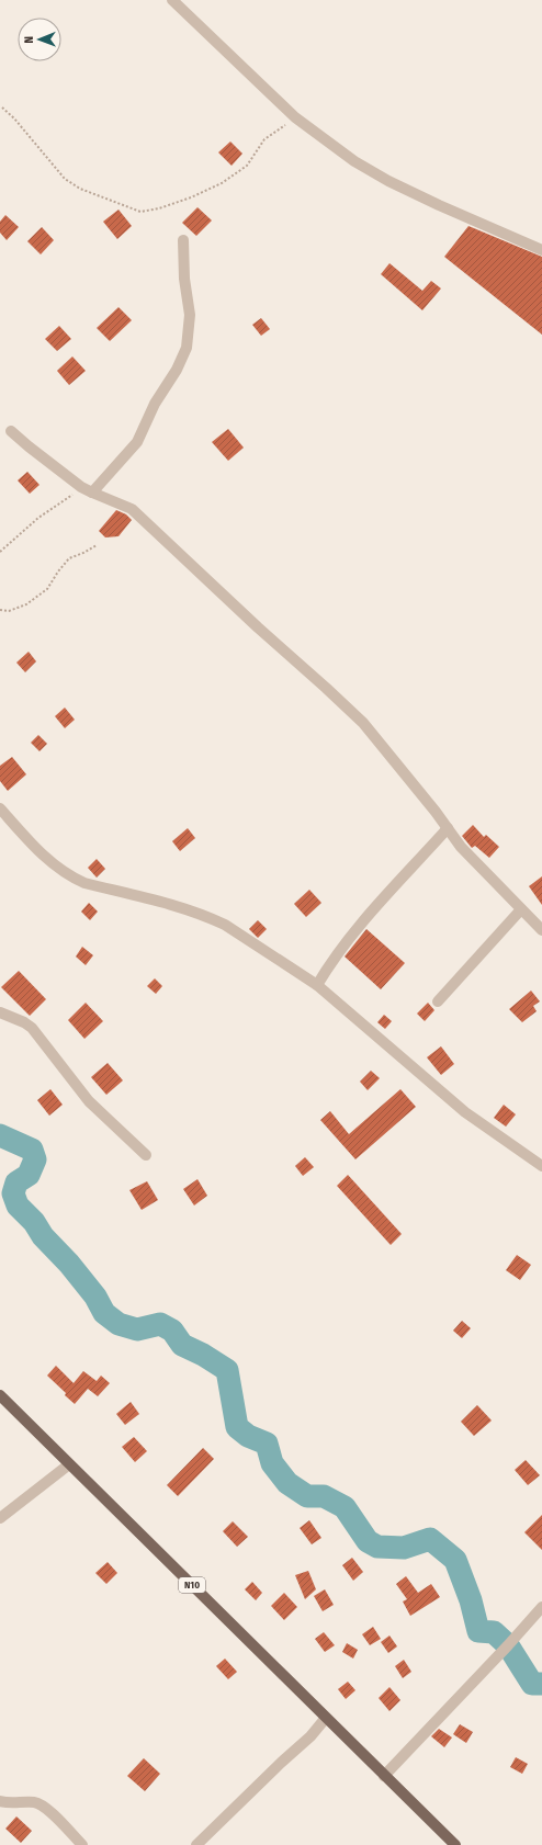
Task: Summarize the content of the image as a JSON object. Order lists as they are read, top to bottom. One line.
{"streets":{"main road":["N10"]},"north":"left"}
